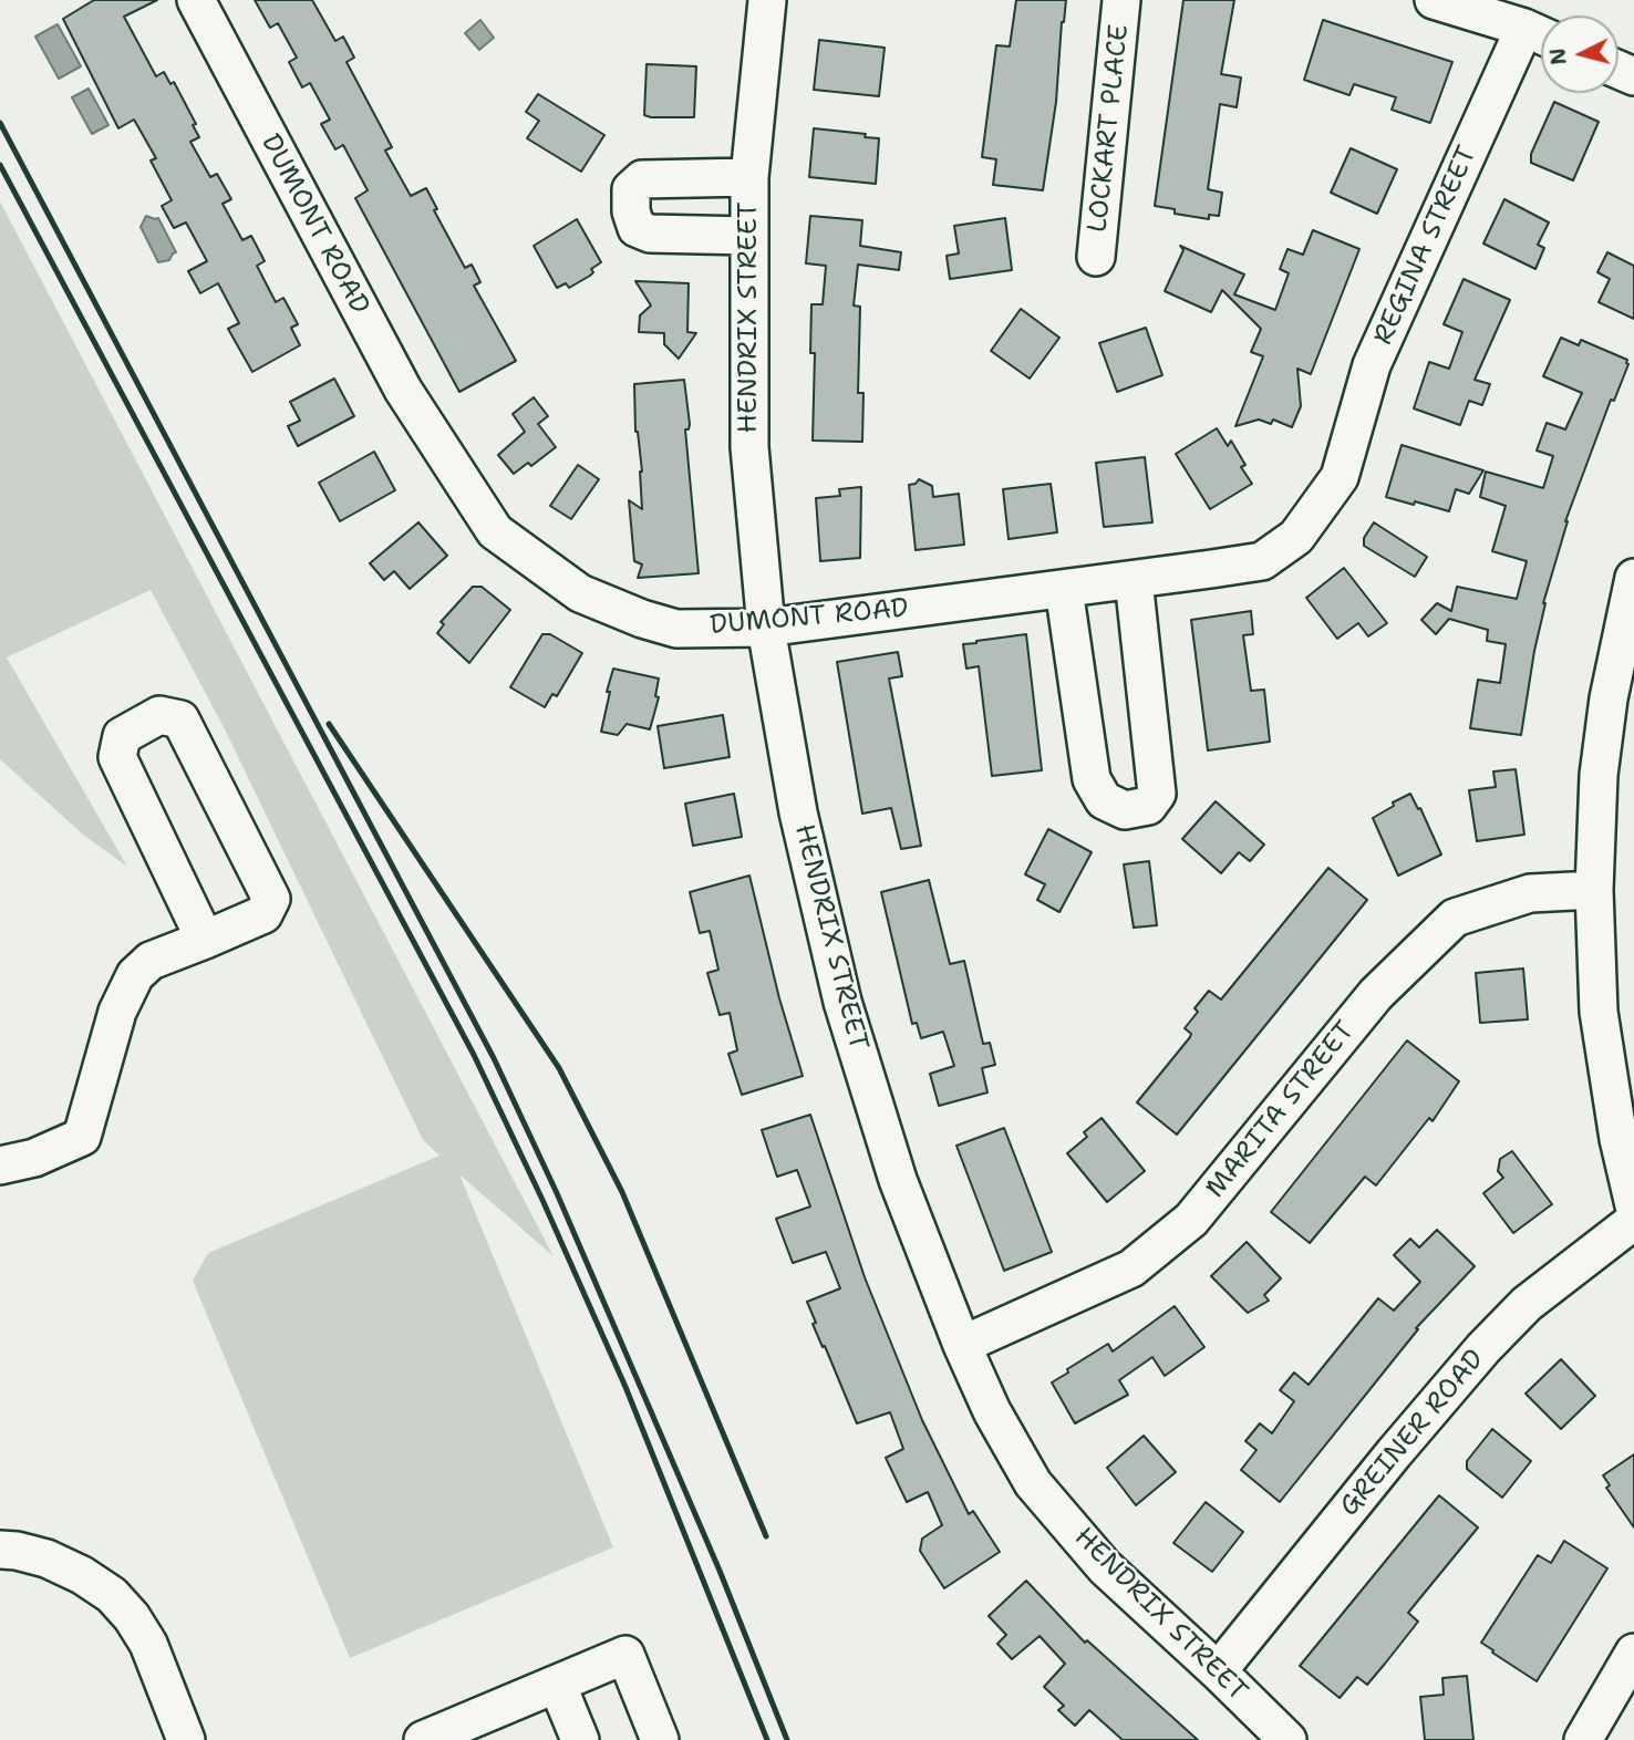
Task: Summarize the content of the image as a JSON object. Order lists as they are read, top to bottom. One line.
{"streets":{"street":["LOCKART PLACE","DUMONT ROAD","REGINA STREET","HENDRIX STREET","MARITA STREET","GREINER ROAD"]},"crossings":[["DUMONT ROAD","REGINA STREET"],["DUMONT ROAD","HENDRIX STREET"],["HENDRIX STREET","MARITA STREET"],["HENDRIX STREET","GREINER ROAD"]],"north":"left"}
